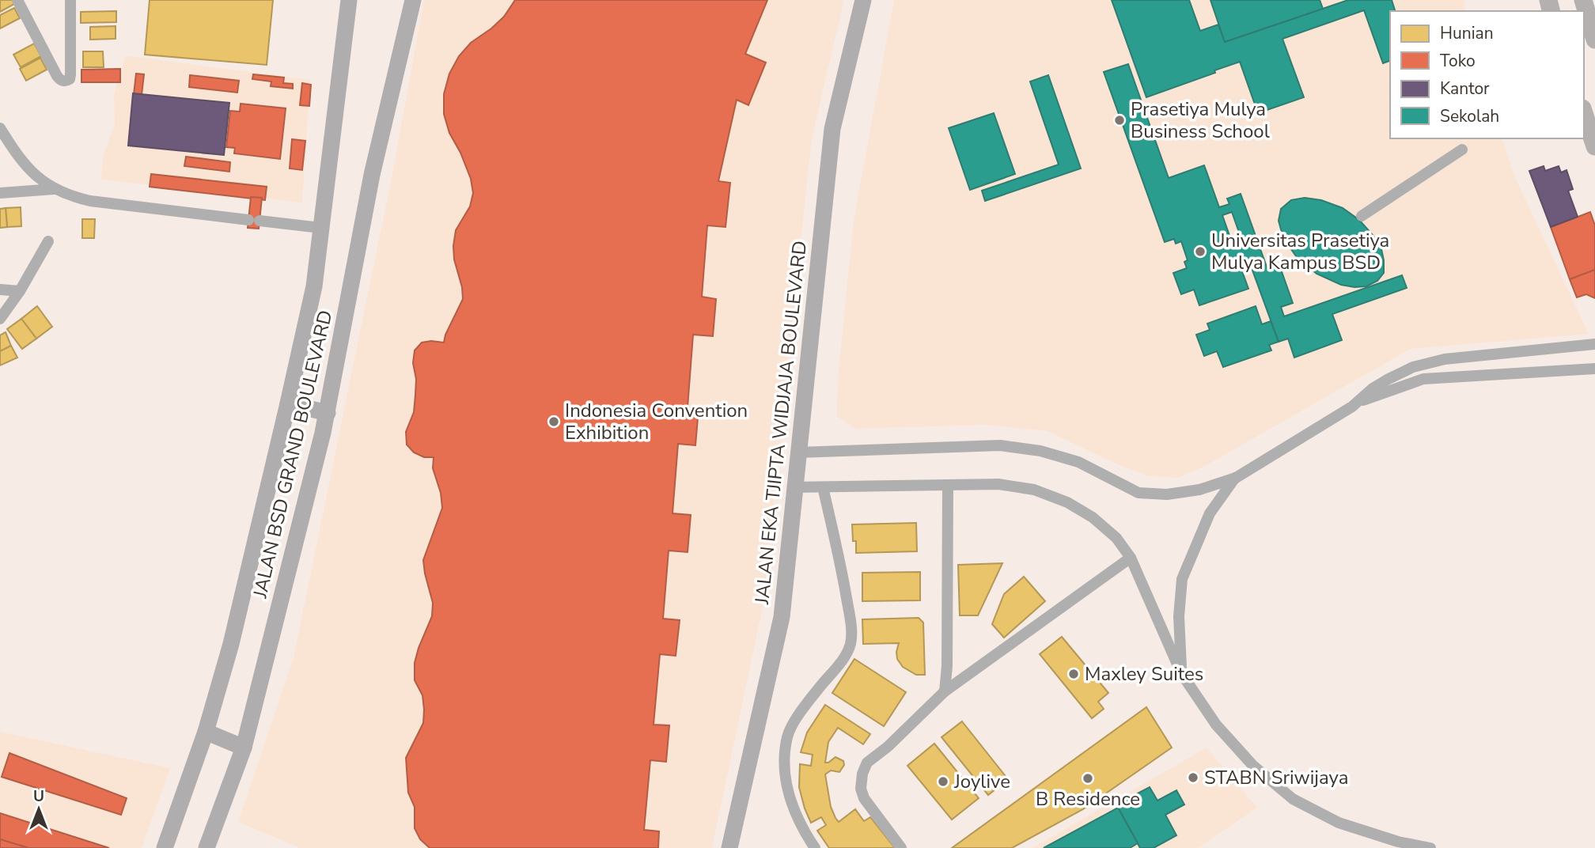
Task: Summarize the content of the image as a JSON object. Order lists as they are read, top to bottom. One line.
{"streets":{"main road":["JALAN EKA TJIPTA WIDJAJA BOULEVARD","JALAN BSD GRAND BOULEVARD"]},"places":["Prasetiya Mulya Business School","Universitas Prasetiya Mulya Kampus BSD","Indonesia Convention Exhibition","Maxley Suites","STABN Sriwijaya","B Residence","Joylive"],"legend":["Hunian","Toko","Kantor","Sekolah"],"north":"top"}
